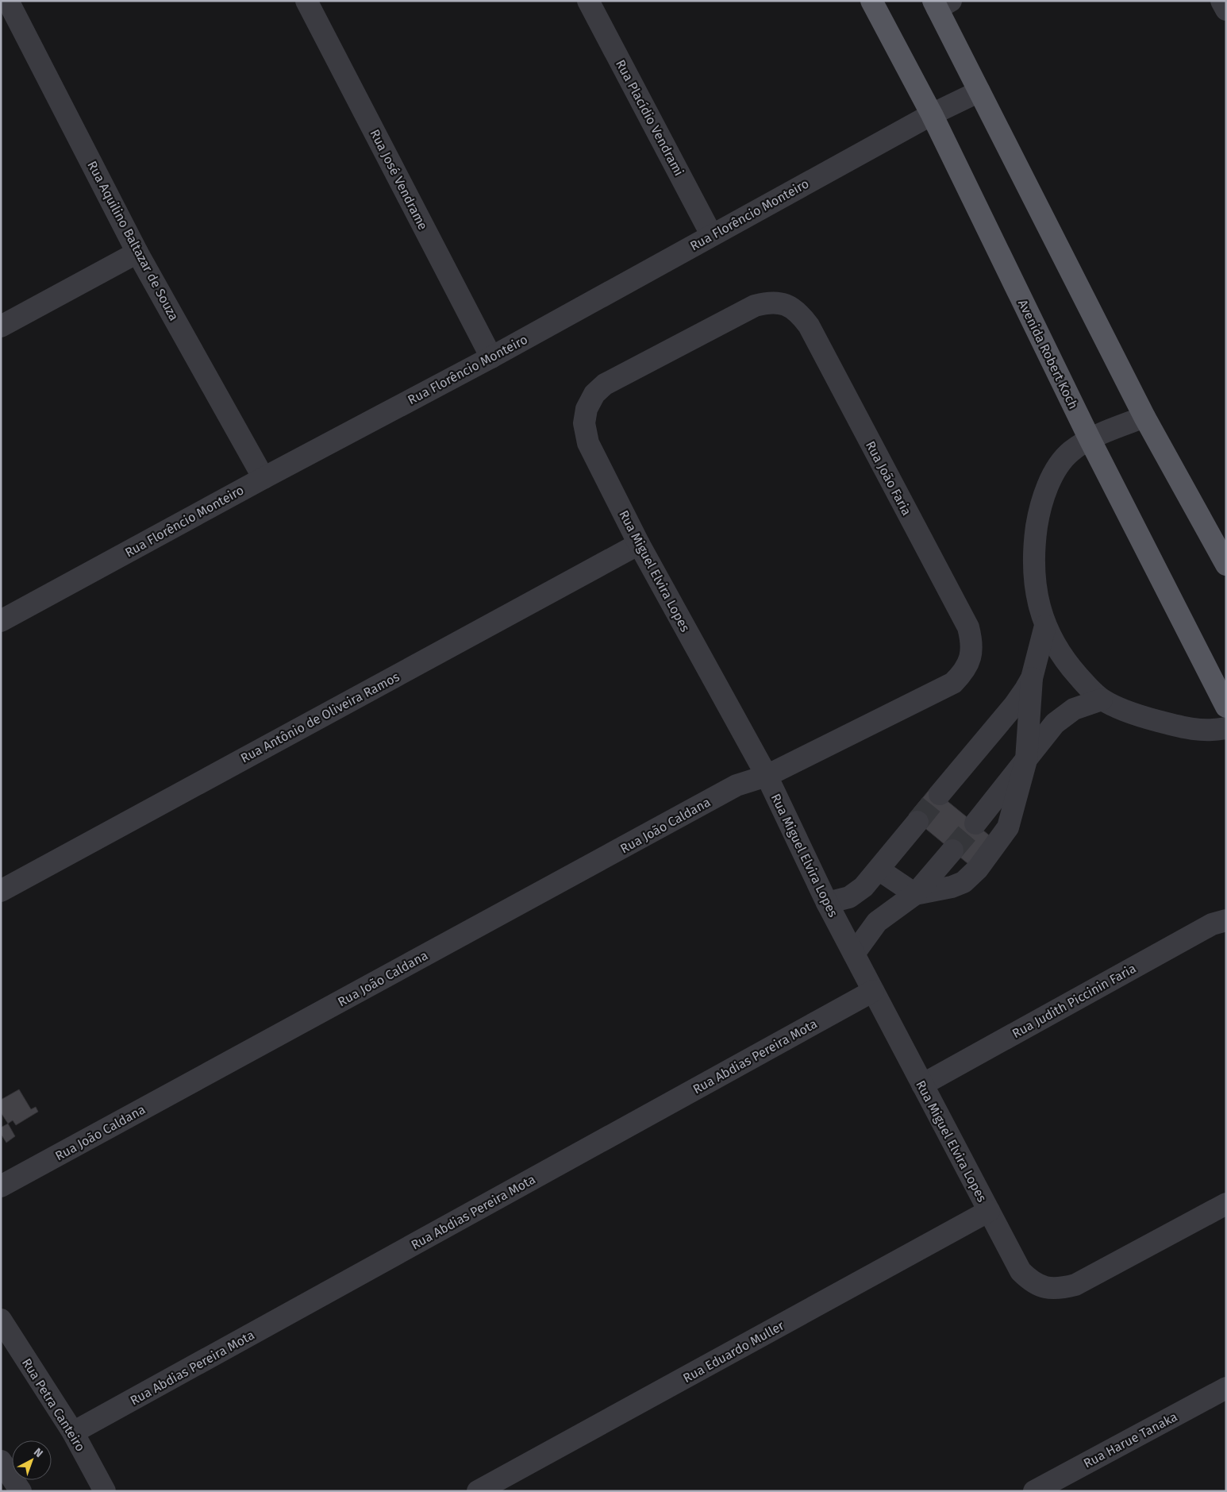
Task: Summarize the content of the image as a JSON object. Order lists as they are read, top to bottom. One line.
{"streets":{"main road":["Avenida Robert Koch"],"street":["Rua Placídio Vendrami","Rua José Vendrame","Rua Florêncio Monteiro","Rua Aquilino Baltazar de Souza","Rua João Faria","Rua Miguel Elvira Lopes","Rua Antônio de Oliveira Ramos","Rua João Caldana","Rua Judith Piccinin Faria","Rua Abdias Pereira Mota","Rua Eduardo Muller","Rua Petra Canteiro","Rua Harue Tanaka"]},"crossings":[["Rua Placídio Vendrami","Rua Florêncio Monteiro"],["Rua José Vendrame","Rua Florêncio Monteiro"],["Rua Florêncio Monteiro","Rua Aquilino Baltazar de Souza"],["Rua Florêncio Monteiro","Avenida Robert Koch"],["Rua João Faria","Rua Miguel Elvira Lopes"],["Rua João Faria","Rua João Caldana"],["Rua Miguel Elvira Lopes","Rua Antônio de Oliveira Ramos"],["Rua Miguel Elvira Lopes","Rua João Caldana"],["Rua Miguel Elvira Lopes","Rua Judith Piccinin Faria"],["Rua Miguel Elvira Lopes","Rua Abdias Pereira Mota"],["Rua Miguel Elvira Lopes","Rua Eduardo Muller"],["Rua Abdias Pereira Mota","Rua Petra Canteiro"]],"north":"top right"}
